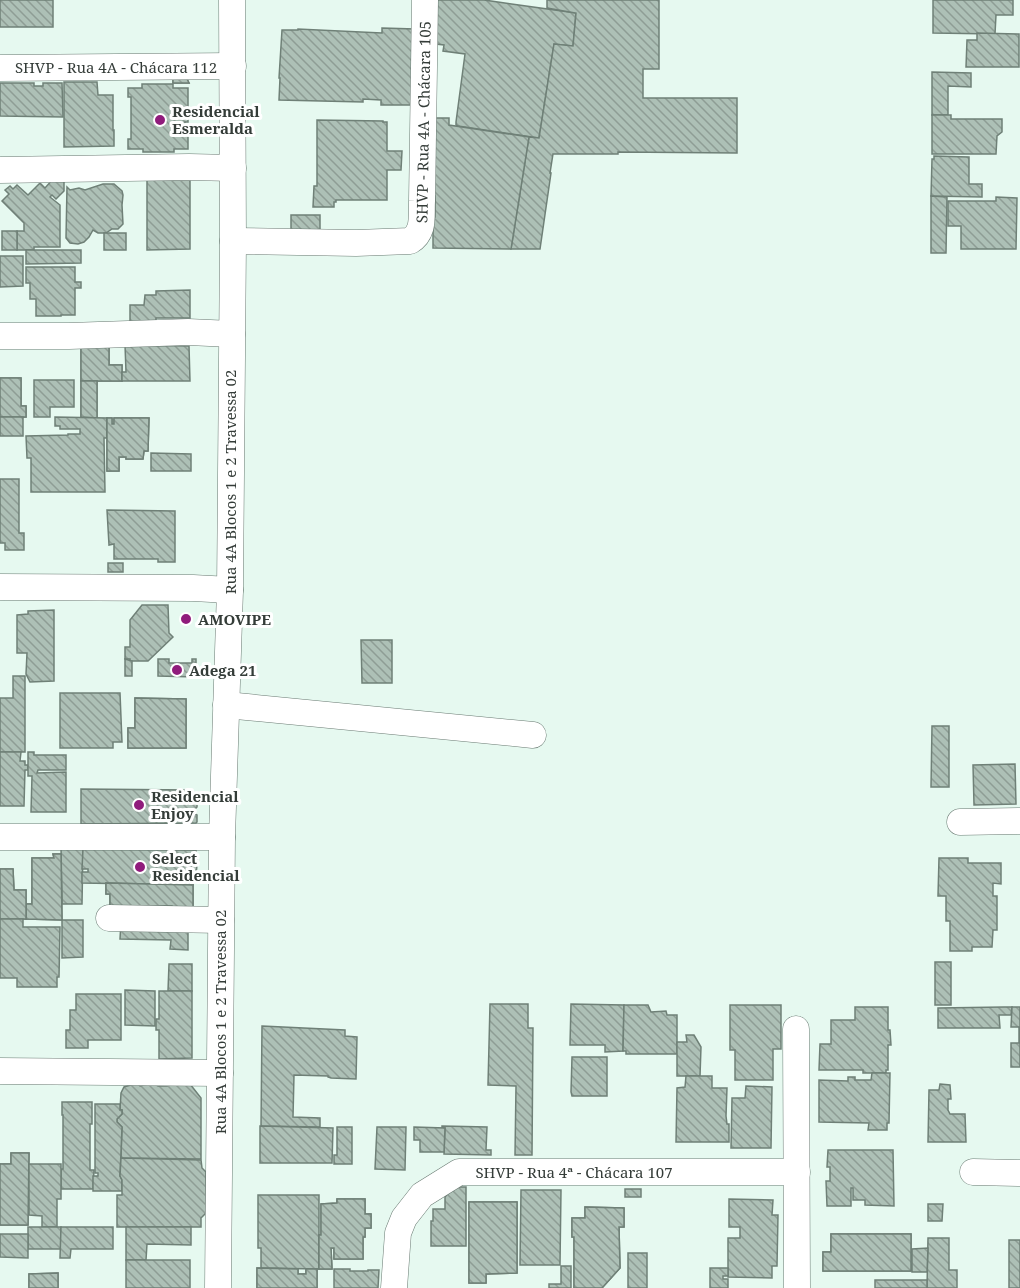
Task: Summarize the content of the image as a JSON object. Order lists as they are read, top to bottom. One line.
{"streets":{"street":["SHVP - Rua 4A - Chácara 112","SHVP - Rua 4A - Chácara 105","Rua 4A Blocos 1 e 2 Travessa 02","SHVP - Rua 4ª - Chácara 107"]},"crossings":[["SHVP - Rua 4A - Chácara 112","Rua 4A Blocos 1 e 2 Travessa 02"],["SHVP - Rua 4A - Chácara 105","Rua 4A Blocos 1 e 2 Travessa 02"]],"places":["Residencial Esmeralda","AMOVIPE","Adega 21","Residencial Enjoy","Select Residencial"]}
